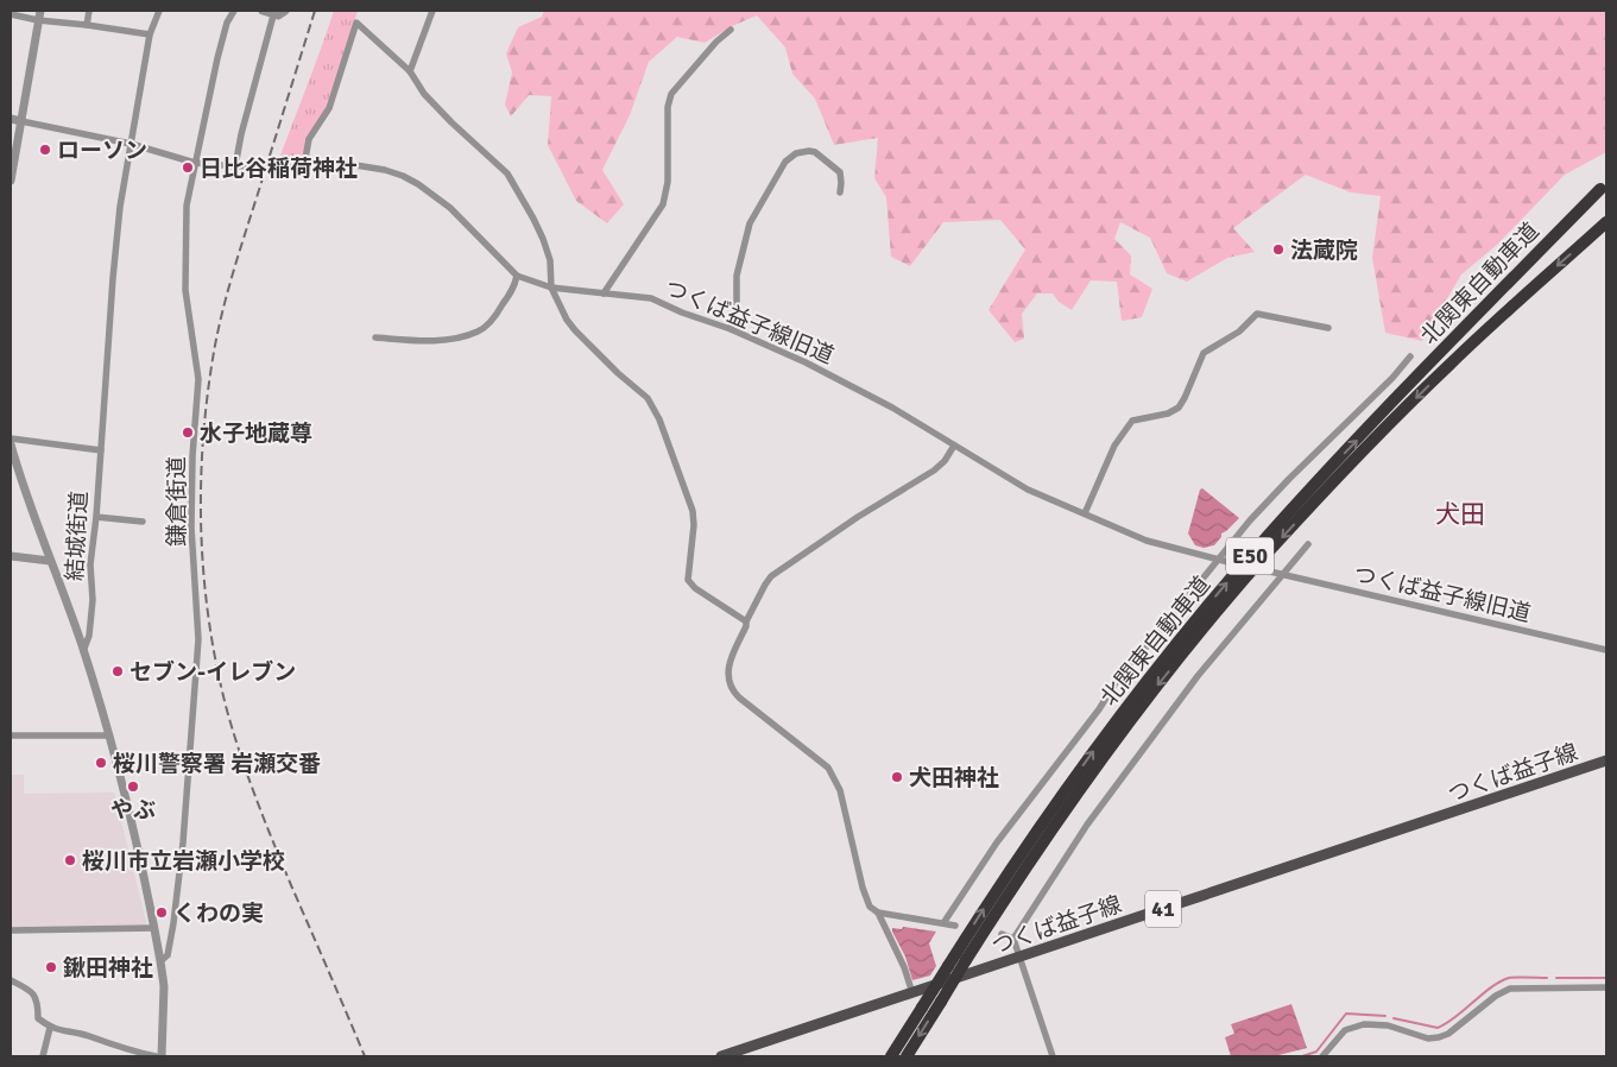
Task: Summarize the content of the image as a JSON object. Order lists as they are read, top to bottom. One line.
{"streets":{"highway":["北関東自動車道","E50"],"main road":["つくば益子線","41"],"street":["つくば益子線旧道","鎌倉街道","結城街道"]},"crossings":[["つくば益子線旧道","鎌倉街道"],["つくば益子線旧道","結城街道"]],"districts":["犬田"],"places":["ローソン","日比谷稲荷神社","法蔵院","水子地蔵尊","セブン-イレブン","桜川警察署 岩瀬交番","犬田神社","やぶ","桜川市立岩瀬小学校","くわの実","鍬田神社"]}
